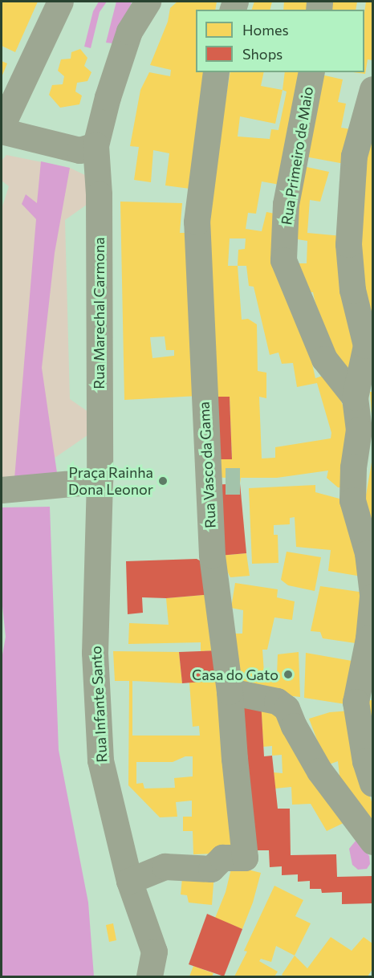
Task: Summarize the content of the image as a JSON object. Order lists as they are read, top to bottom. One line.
{"streets":{"street":["Rua Primeiro de Maio","Rua Marechal Carmona","Rua Vasco da Gama","Rua Infante Santo"]},"crossings":[["Rua Marechal Carmona","Rua Infante Santo"],["Rua Vasco da Gama","Rua Infante Santo"]],"places":["Praça Rainha Dona Leonor","Casa do Gato"],"legend":["Homes","Shops"]}
